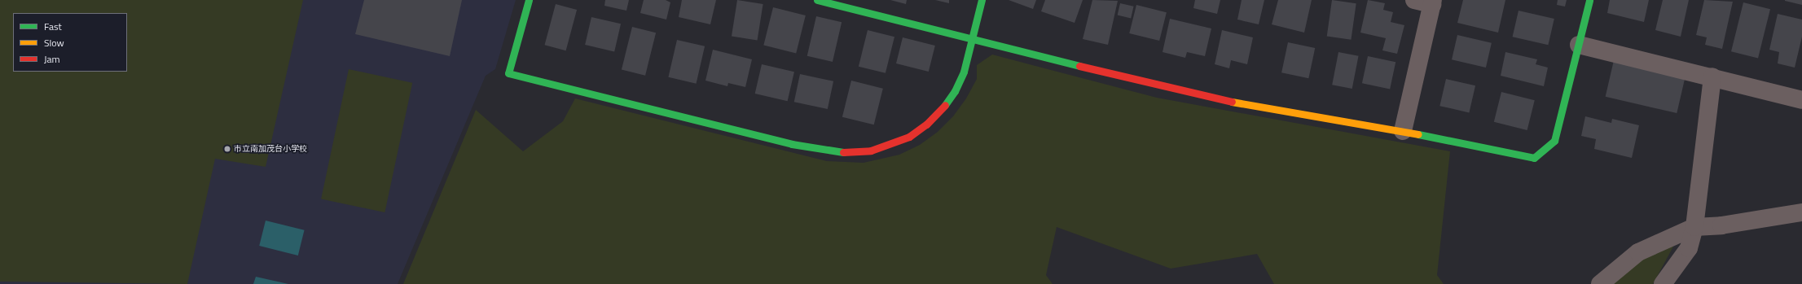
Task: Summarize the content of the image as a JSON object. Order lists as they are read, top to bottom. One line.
{"places":["市立南加茂台小学校"],"legend":["Fast","Slow","Jam"]}
